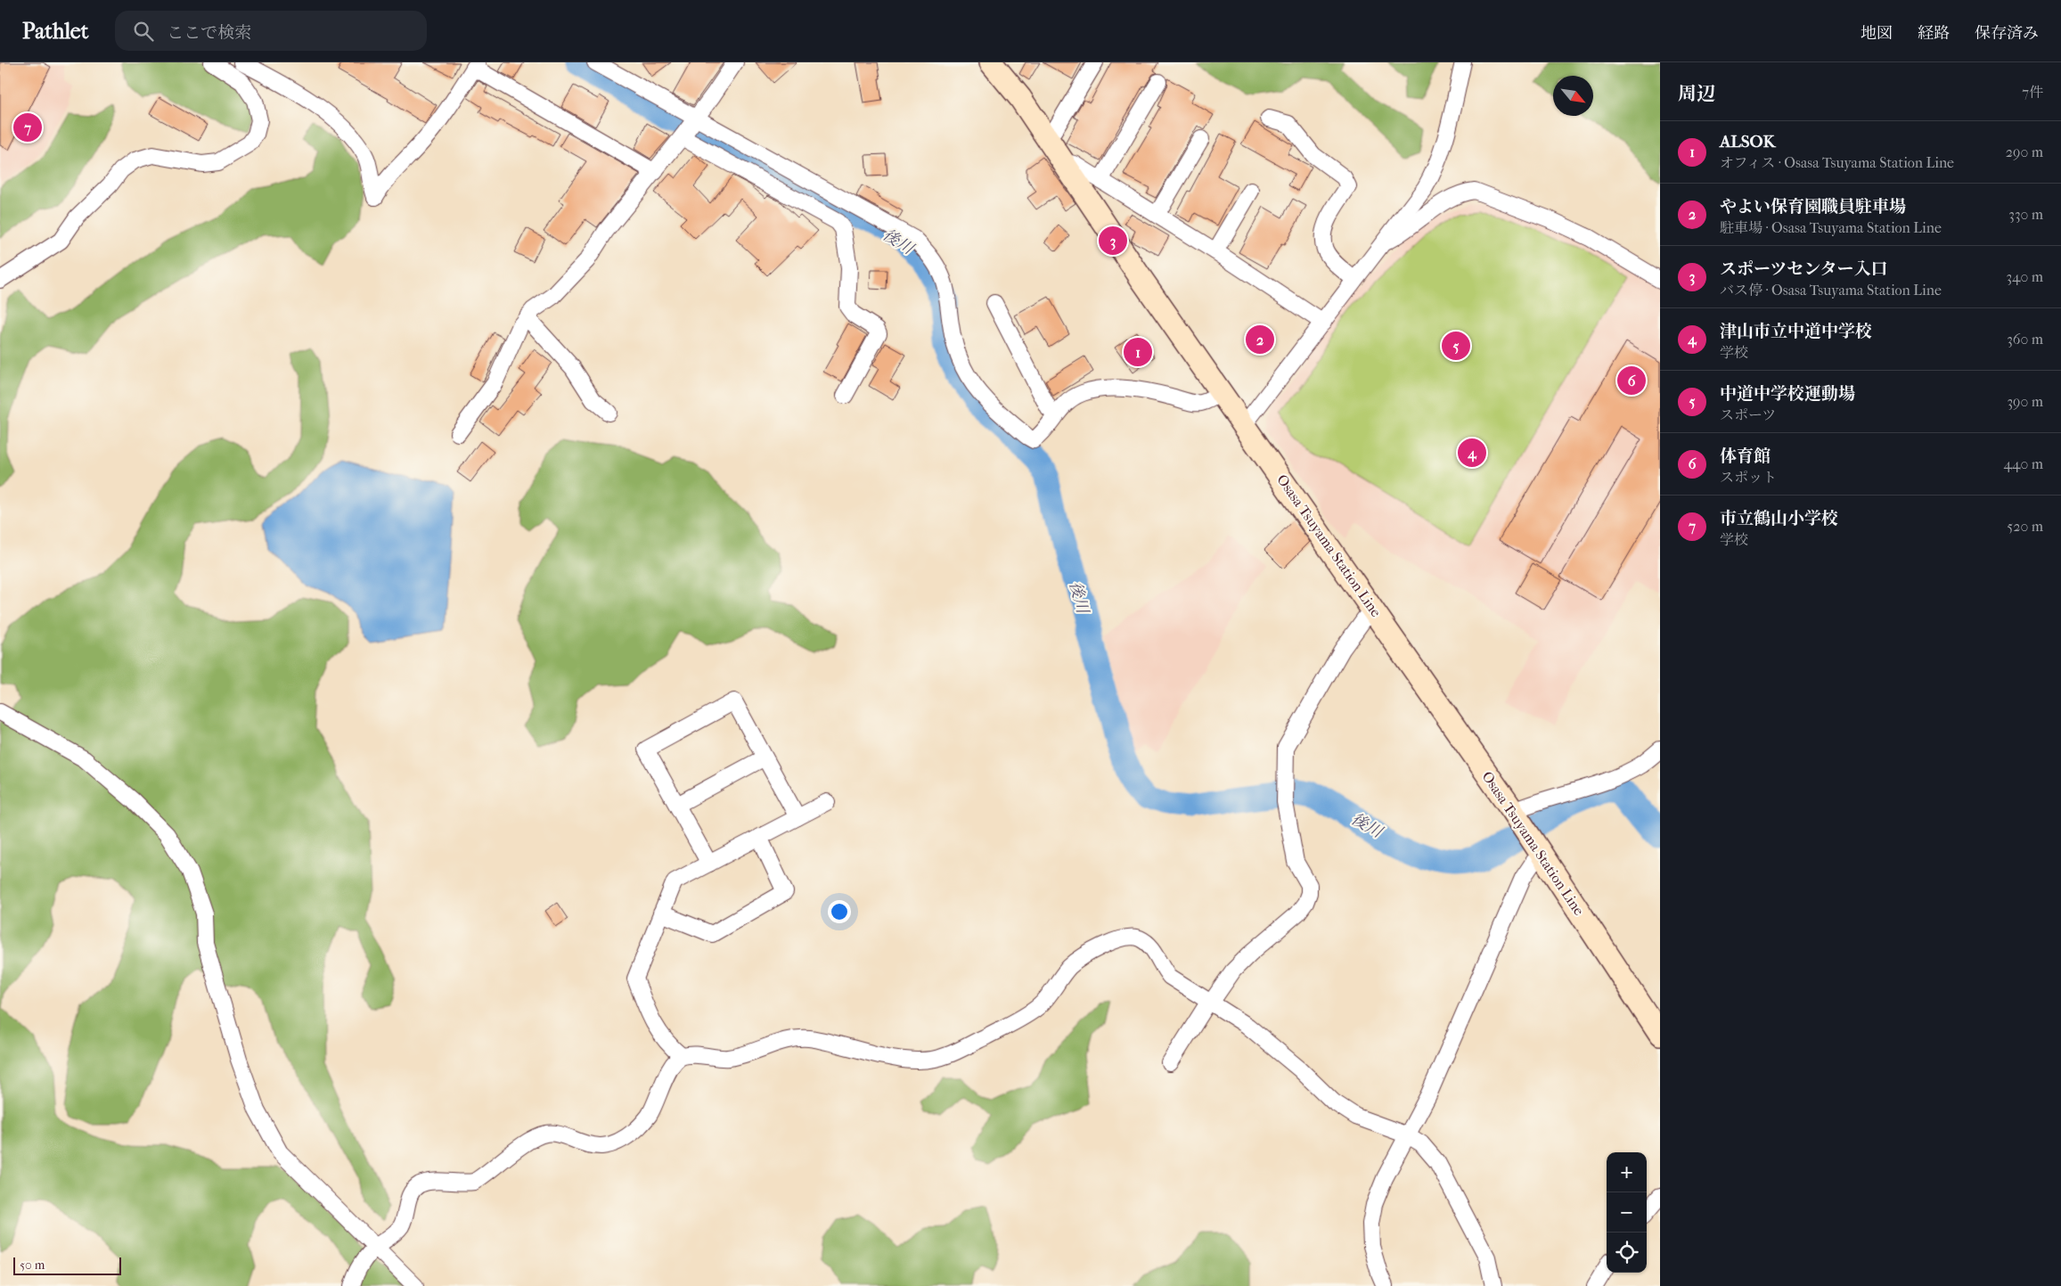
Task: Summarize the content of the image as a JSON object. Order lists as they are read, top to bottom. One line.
{"streets":{"main road":["Osasa Tsuyama Station Line"]},"water":["後川"],"scale_bar":"50 m","north":"bottom right","page":{"header":"Pathlet","search":"ここで検索","nav":["地図","経路","保存済み"],"heading":["周辺","7件"],"pins":["7","3","2","5","1","6","4"],"list":[{"mark":"1","name":"ALSOK","note":"オフィス · Osasa Tsuyama Station Line","value":"290 m"},{"mark":"2","name":"やよい保育園職員駐車場","note":"駐車場 · Osasa Tsuyama Station Line","value":"330 m"},{"mark":"3","name":"スポーツセンター入口","note":"バス停 · Osasa Tsuyama Station Line","value":"340 m"},{"mark":"4","name":"津山市立中道中学校","note":"学校","value":"360 m"},{"mark":"5","name":"中道中学校運動場","note":"スポーツ","value":"390 m"},{"mark":"6","name":"体育館","note":"スポット","value":"440 m"},{"mark":"7","name":"市立鶴山小学校","note":"学校","value":"520 m"}],"map_buttons":["+","−"],"scale":"50 m"}}
